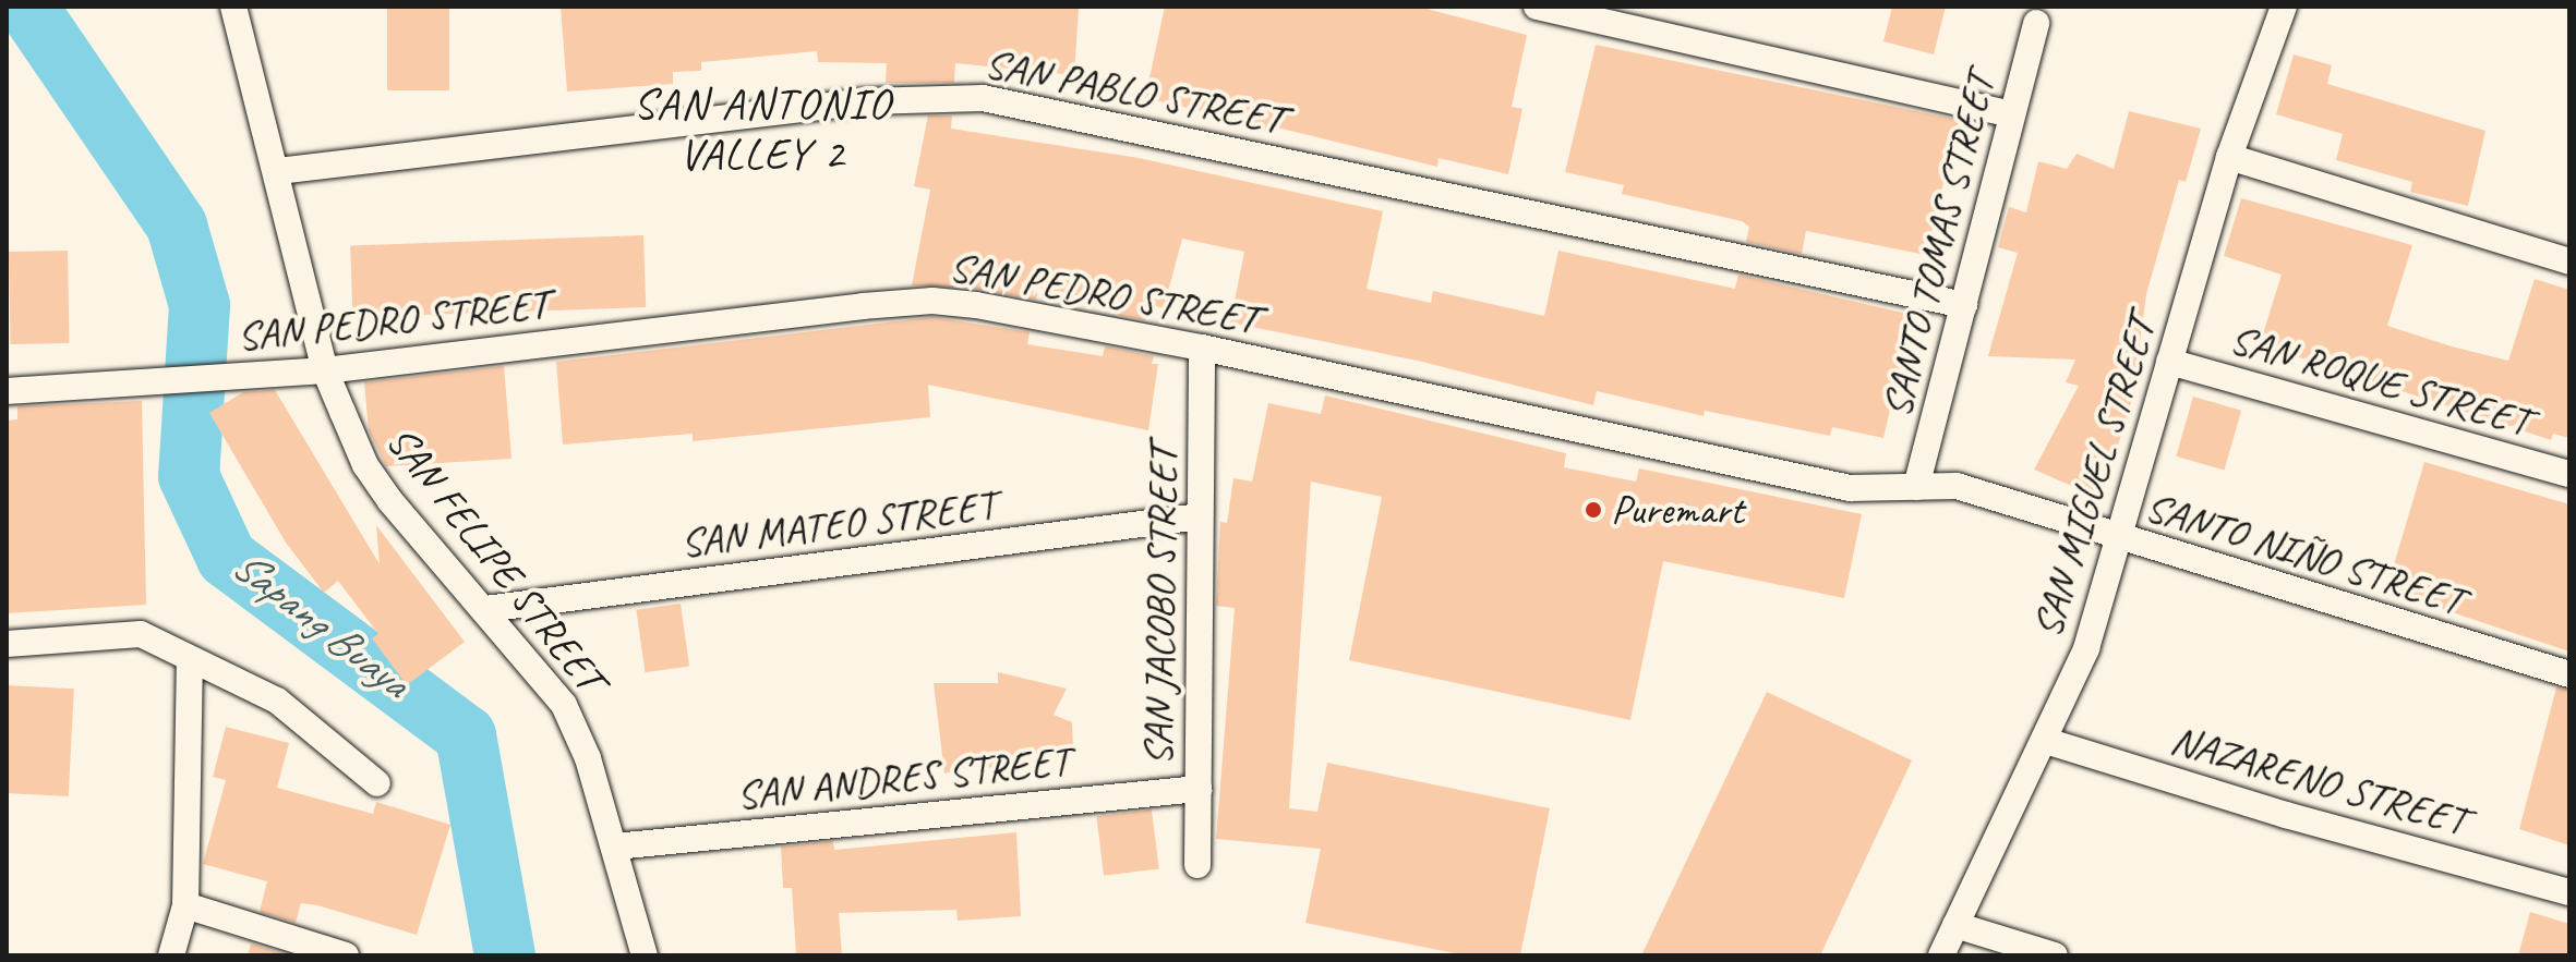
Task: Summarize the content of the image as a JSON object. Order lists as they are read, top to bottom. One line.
{"streets":{"street":["SAN PABLO STREET","SANTO TOMAS STREET","SAN PEDRO STREET","SAN ROQUE STREET","SAN MIGUEL STREET","SAN MATEO STREET","SANTO NIÑO STREET","SAN FELIPE STREET","SAN JACOBO STREET","SAN ANDRES STREET","NAZARENO STREET"]},"crossings":[["SAN PABLO STREET","SANTO TOMAS STREET"],["SAN PABLO STREET","SAN FELIPE STREET"],["SANTO TOMAS STREET","SAN PEDRO STREET"],["SANTO TOMAS STREET","SANTO NIÑO STREET"],["SAN PEDRO STREET","SANTO NIÑO STREET"],["SAN PEDRO STREET","SAN FELIPE STREET"],["SAN PEDRO STREET","SAN JACOBO STREET"],["SAN ROQUE STREET","SAN MIGUEL STREET"],["SAN MIGUEL STREET","SANTO NIÑO STREET"],["SAN MIGUEL STREET","NAZARENO STREET"],["SAN MATEO STREET","SAN FELIPE STREET"],["SAN MATEO STREET","SAN JACOBO STREET"],["SAN FELIPE STREET","SAN ANDRES STREET"],["SAN JACOBO STREET","SAN ANDRES STREET"]],"districts":["SAN ANTONIO VALLEY 2"],"water":["Sapang Buaya"],"places":["Puremart"]}
